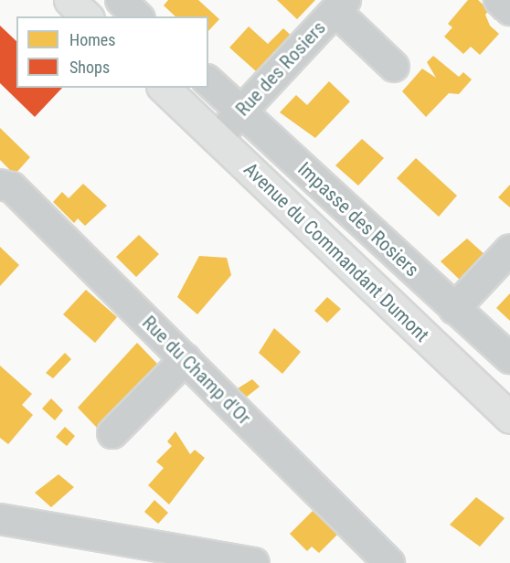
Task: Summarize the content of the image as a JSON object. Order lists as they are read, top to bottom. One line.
{"streets":{"main road":["Avenue du Commandant Dumont"],"street":["Rue des Rosiers","Impasse des Rosiers","Rue du Champ d'Or"]},"crossings":[["Rue des Rosiers","Impasse des Rosiers"],["Rue des Rosiers","Avenue du Commandant Dumont"]],"legend":["Homes","Shops"]}
